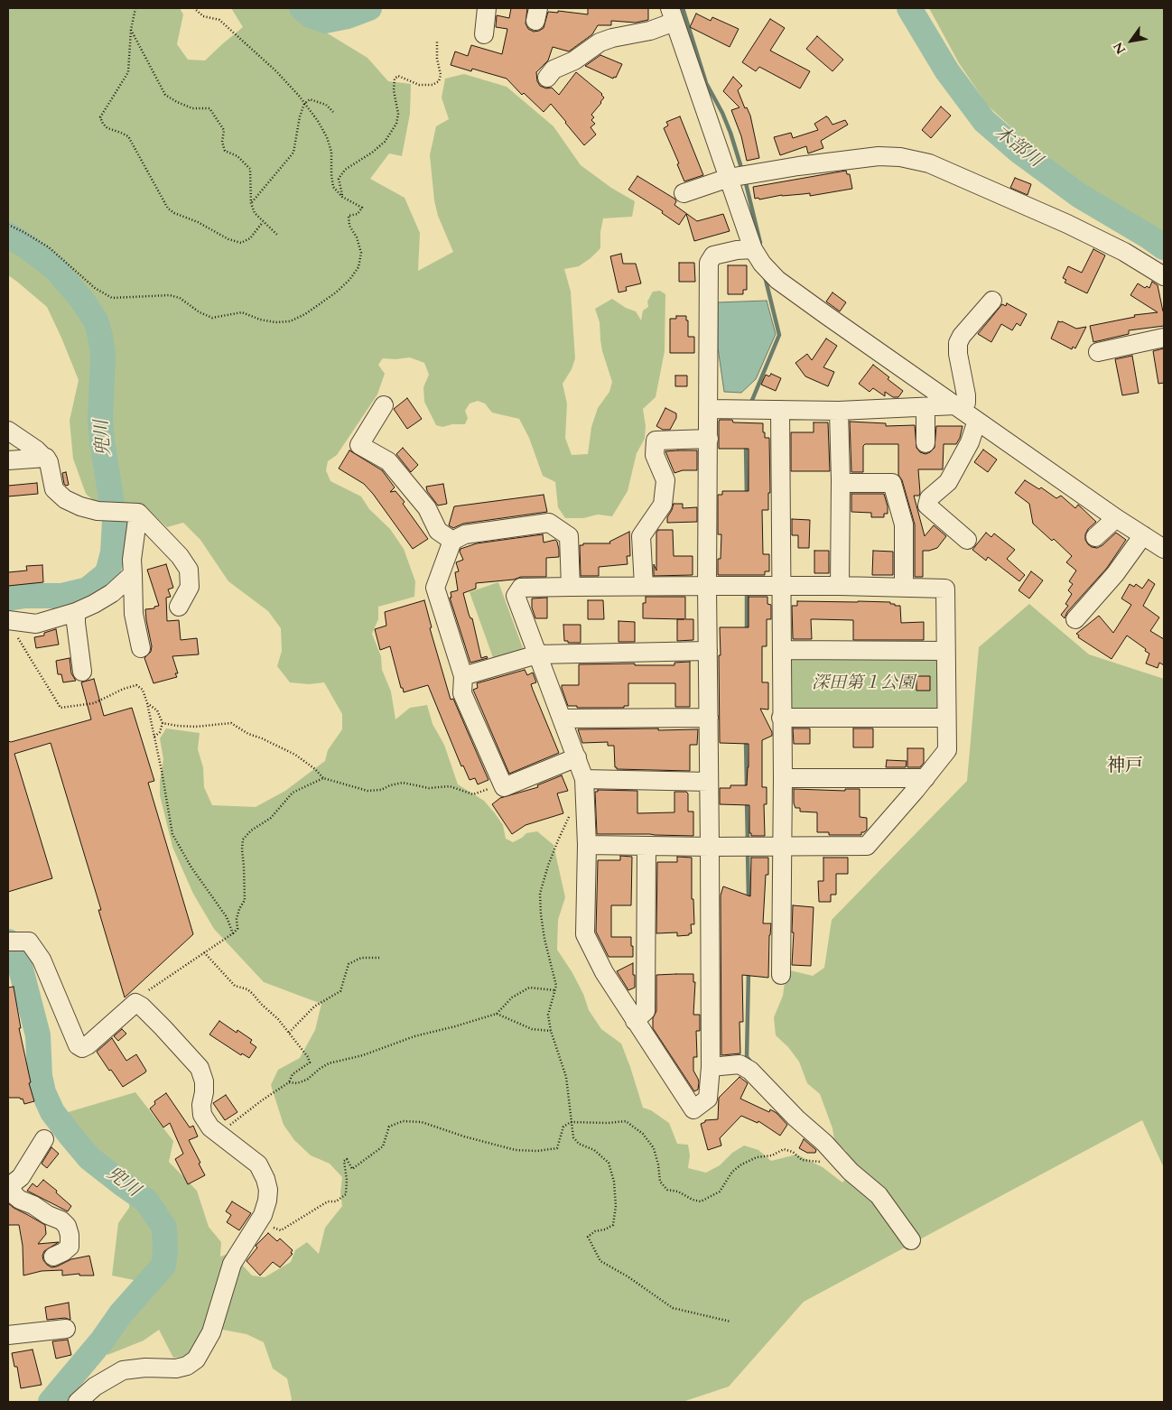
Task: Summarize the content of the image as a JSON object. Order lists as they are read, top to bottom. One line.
{"districts":["神戸"],"water":["木部川","兜川"],"parks":["深田第１公園"],"north":"bottom left"}
